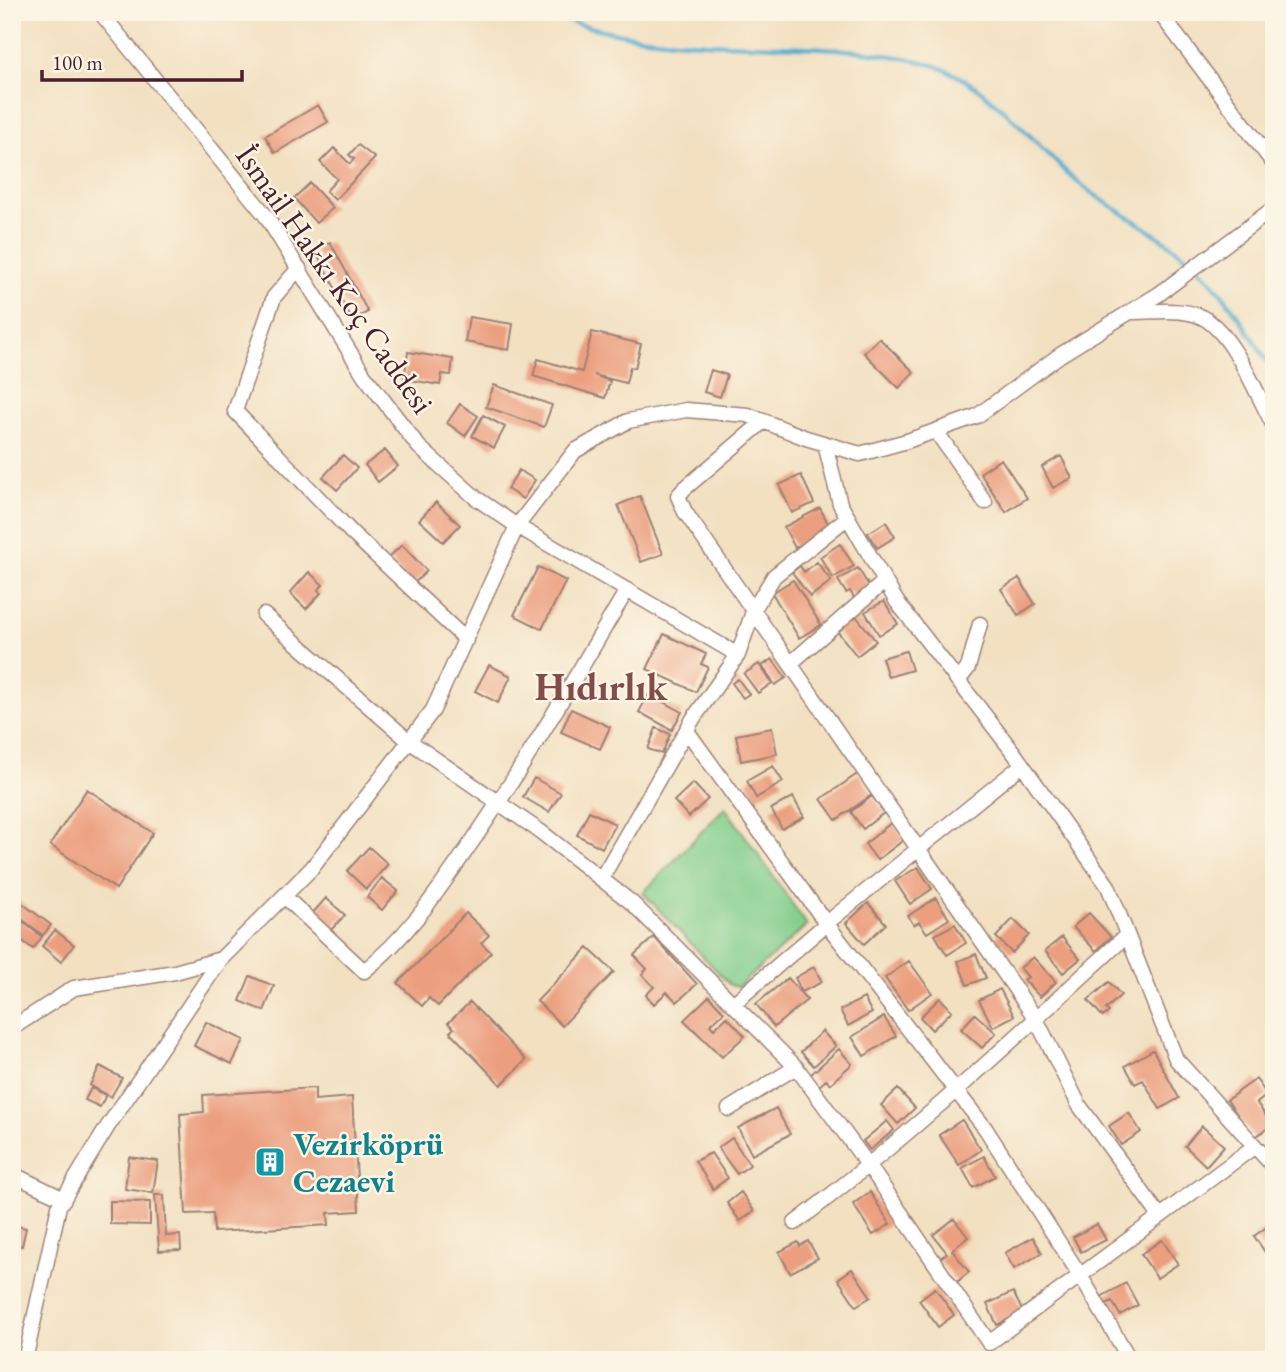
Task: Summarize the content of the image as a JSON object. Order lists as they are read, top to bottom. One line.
{"streets":{"street":["İsmail Hakkı Koç Caddesi"]},"districts":["Hıdırlık"],"places":{"building":["Vezirköprü Cezaevi"]},"scale_bar":"100 m"}
